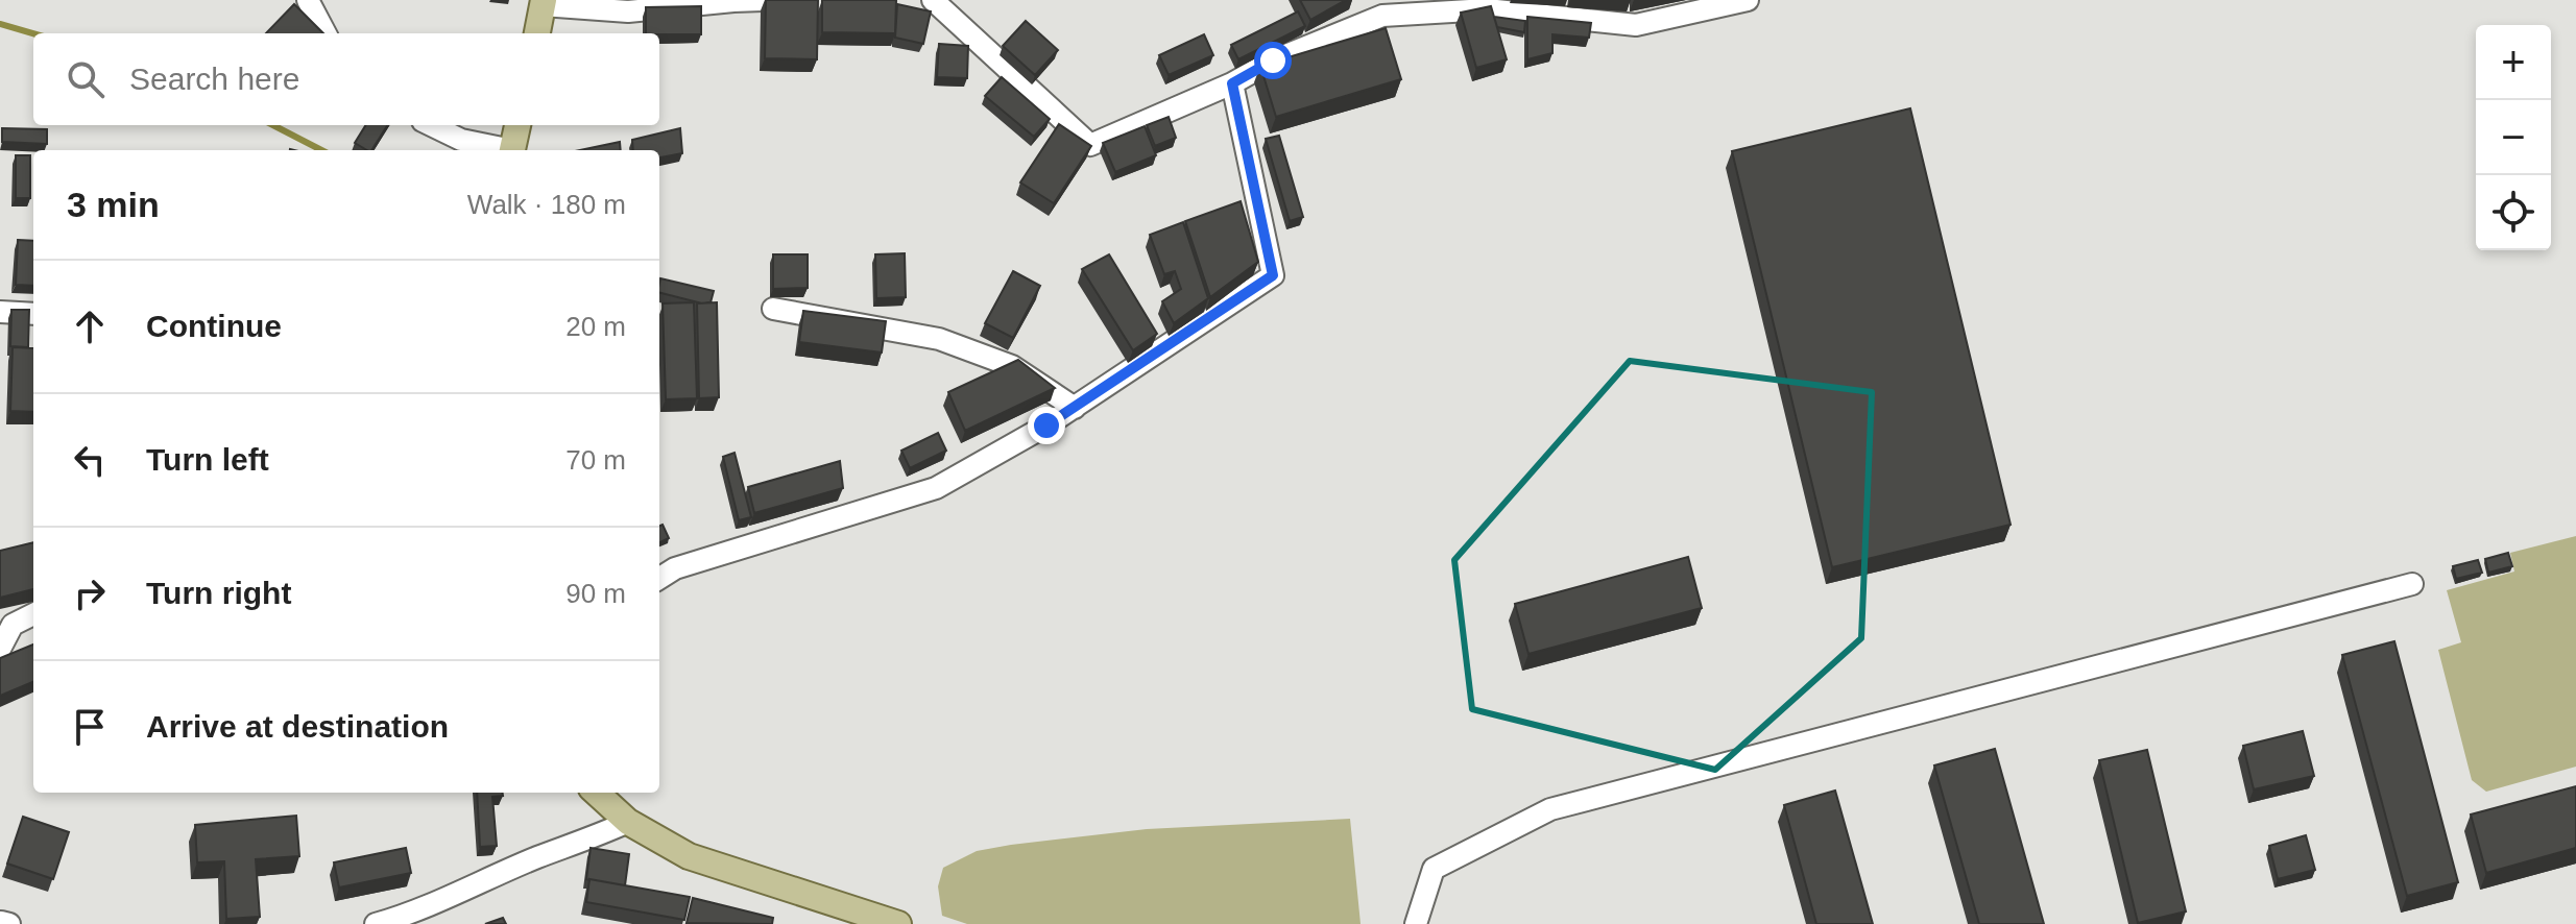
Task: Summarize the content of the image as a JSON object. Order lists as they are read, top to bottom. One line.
{"page":{"map_buttons":["+","−"],"search":"Search here","heading":["3 min","Walk · 180 m"],"list":[["Continue","20 m"],["Turn left","70 m"],["Turn right","90 m"],"Arrive at destination"]}}
